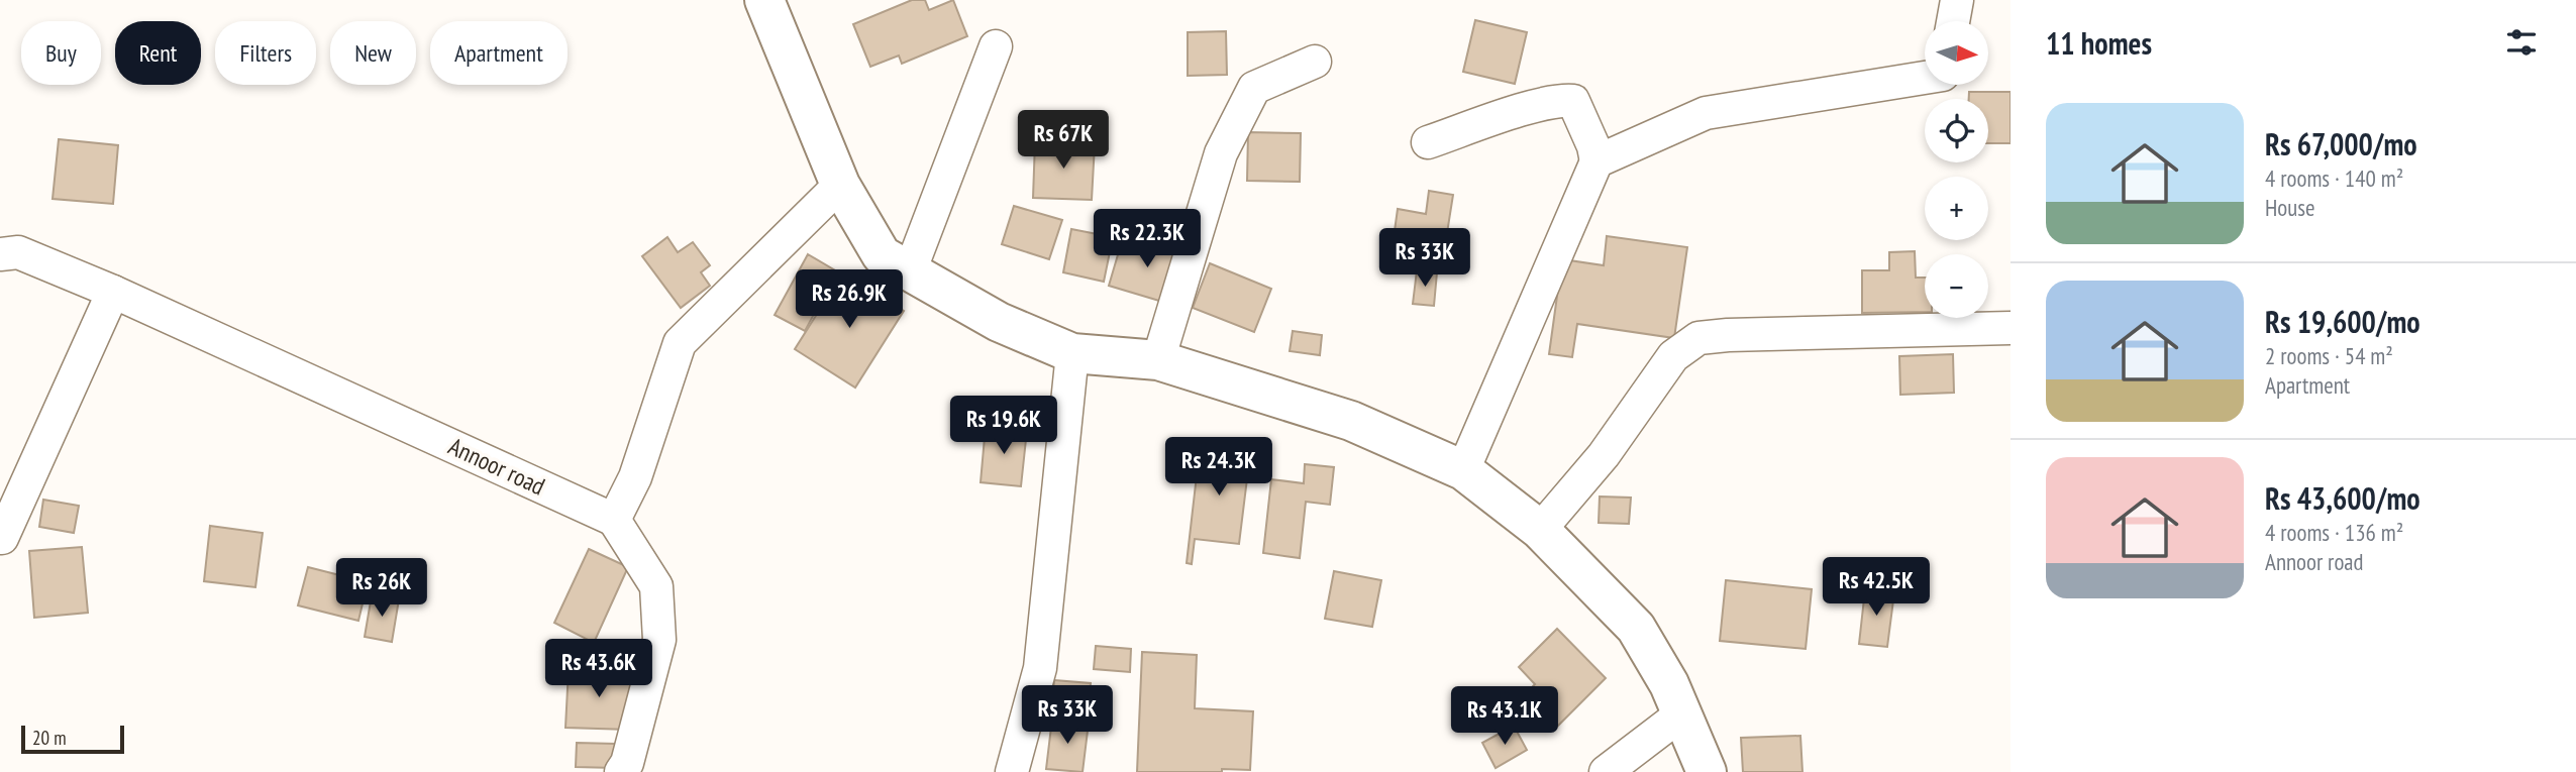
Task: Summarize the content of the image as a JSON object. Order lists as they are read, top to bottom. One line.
{"streets":{"street":["Annoor road"]},"scale_bar":"20 m","north":"right","page":{"heading":"11 homes","map_buttons":["+","−"],"chip":["Buy","Rent","Filters","New","Apartment"],"list":[{"name":"Rs 67,000/mo","note":"4 rooms · 140 m² · House"},{"name":"Rs 19,600/mo","note":"2 rooms · 54 m² · Apartment"},{"name":"Rs 43,600/mo","note":"4 rooms · 136 m² · Annoor road"}],"price":["Rs 67K","Rs 22.3K","Rs 33K","Rs 26.9K","Rs 19.6K","Rs 24.3K","Rs 42.5K","Rs 26K","Rs 43.6K","Rs 33K","Rs 43.1K"],"scale":"20 m"}}
